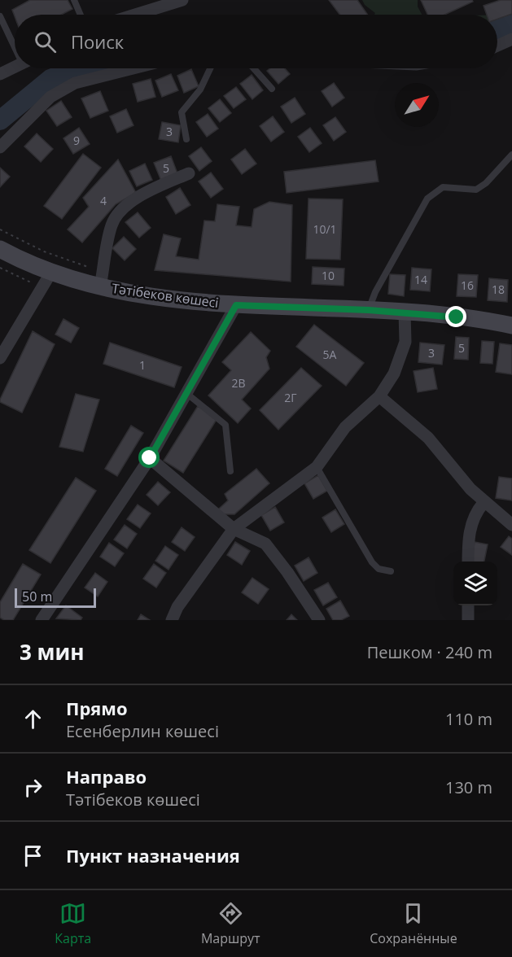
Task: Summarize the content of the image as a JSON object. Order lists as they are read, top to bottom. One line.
{"streets":{"main road":["Тәтібеков көшесі"]},"house_numbers":["3","9","5","4","10/1","10","14","16","18","5","3","5А","1","2В","2Г"],"scale_bar":"50 m","north":"top right","page":{"search":"Поиск","scale":"50 m","heading":["3 мин","Пешком · 240 m"],"list":[["Прямо","Есенберлин көшесі","110 m"],["Направо","Тәтібеков көшесі","130 m"],"Пункт назначения"],"nav":["Карта","Маршрут","Сохранённые"]}}
